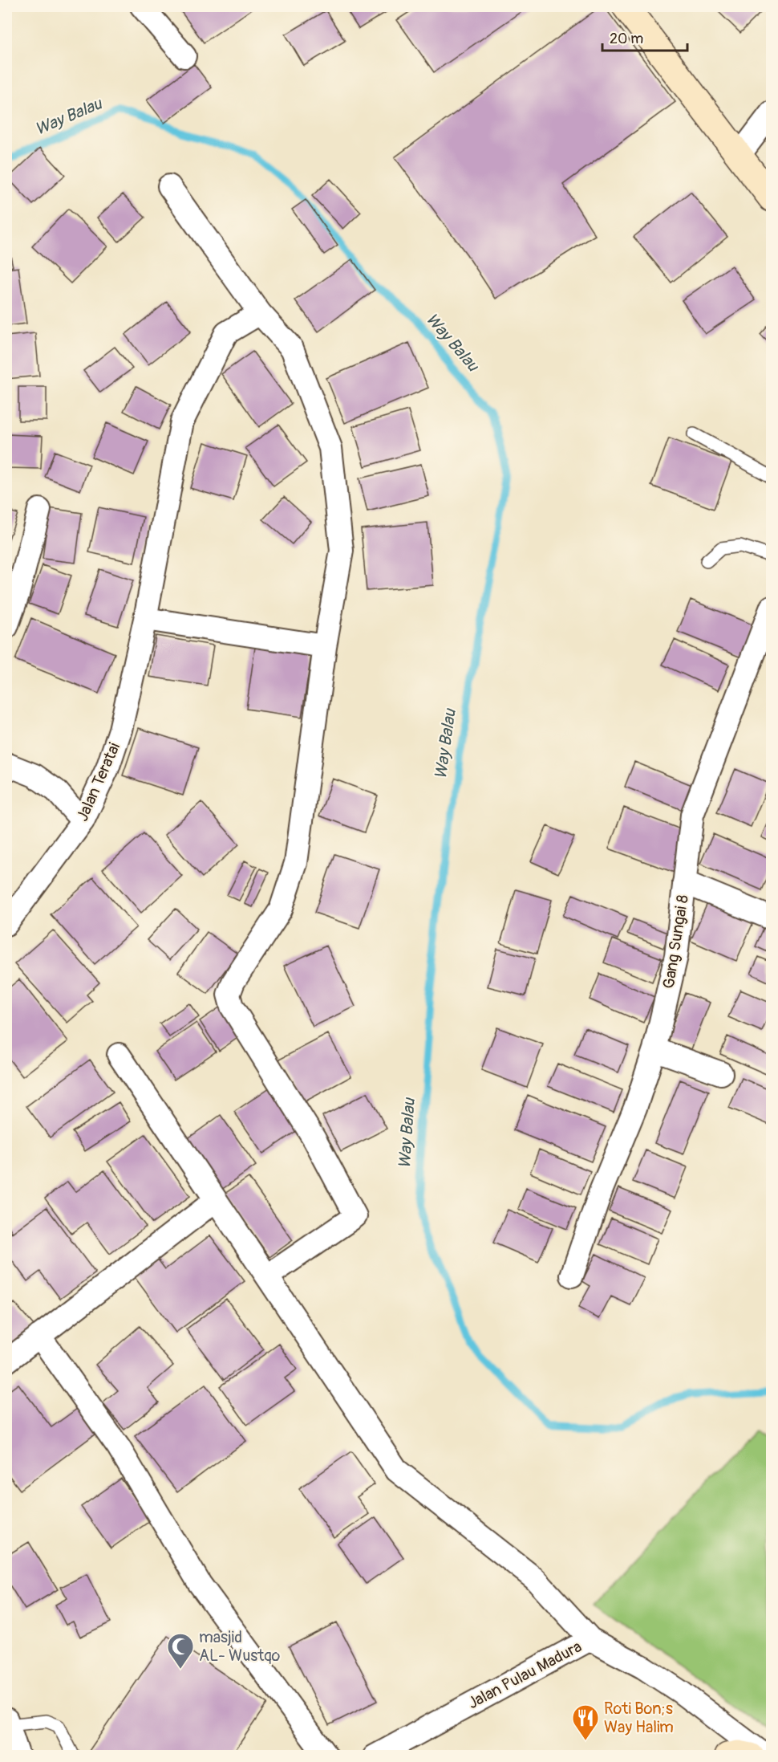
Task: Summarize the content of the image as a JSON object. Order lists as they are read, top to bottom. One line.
{"streets":{"street":["Jalan Teratai","Gang Sungai 8","Jalan Pulau Madura"]},"water":["Way Balau"],"places":{"mosque":["masjid AL- Wustqo"],"restaurant":["Roti Bon;s Way Halim"]},"scale_bar":"20 m"}
